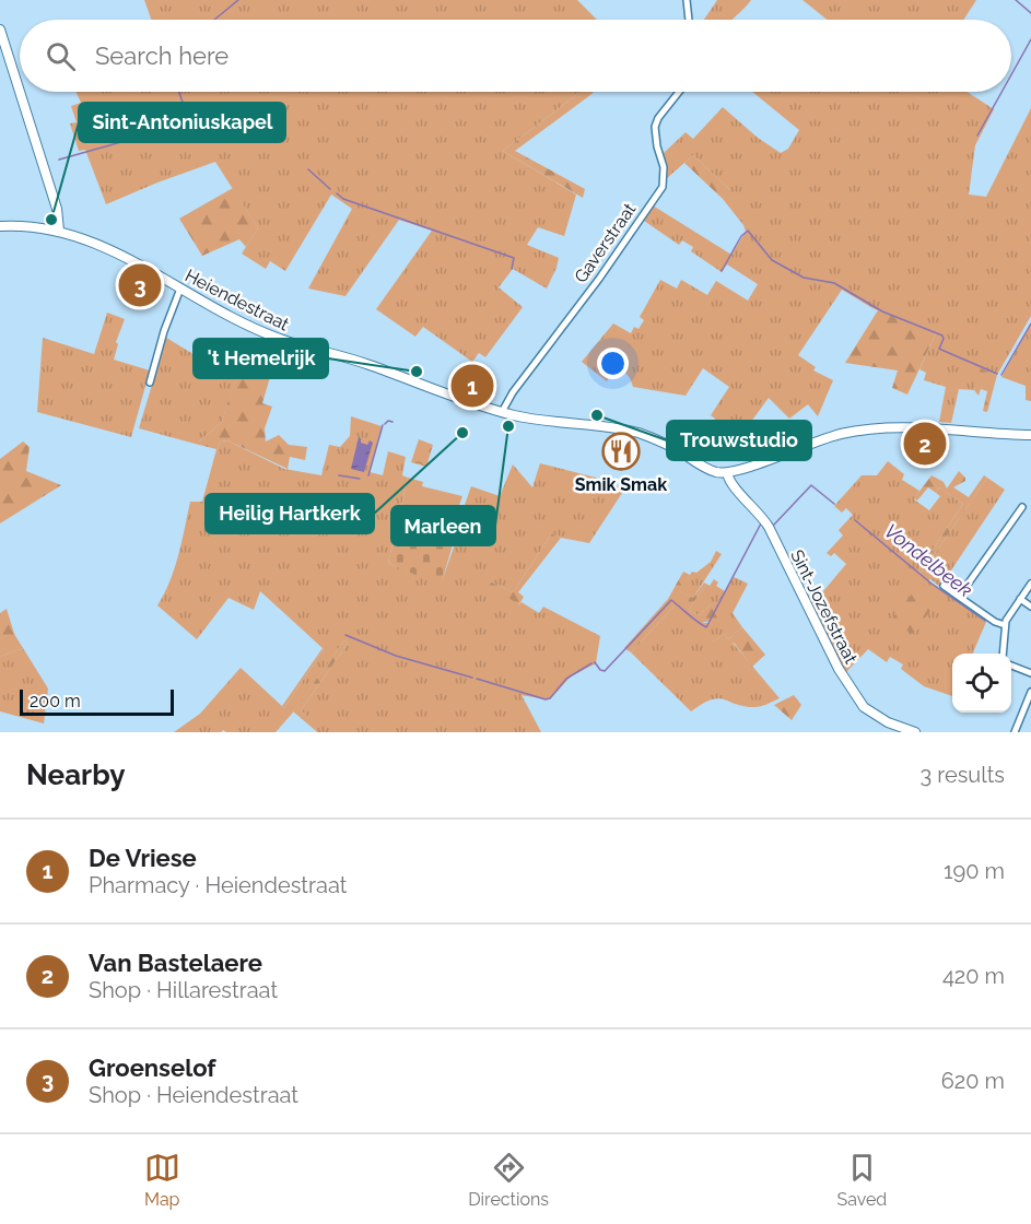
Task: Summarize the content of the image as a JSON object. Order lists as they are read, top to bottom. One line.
{"streets":{"main road":["Heiendestraat","Sint-Jozefstraat"],"street":["Gaverstraat"]},"crossings":[["Gaverstraat","Heiendestraat"],["Heiendestraat","Sint-Jozefstraat"]],"water":["Vondelbeek"],"places":{"other":["Sint-Antoniuskapel","'t Hemelrijk","Trouwstudio","Marleen","Heilig Hartkerk"],"restaurant":["Smik Smak"]},"scale_bar":"200 m","page":{"search":"Search here","pins":["3","1","2"],"scale":"200 m","heading":["Nearby","3 results"],"list":[{"mark":"1","name":"De Vriese","note":"Pharmacy · Heiendestraat","value":"190 m"},{"mark":"2","name":"Van Bastelaere","note":"Shop · Hillarestraat","value":"420 m"},{"mark":"3","name":"Groenselof","note":"Shop · Heiendestraat","value":"620 m"}],"nav":["Map","Directions","Saved"]}}
